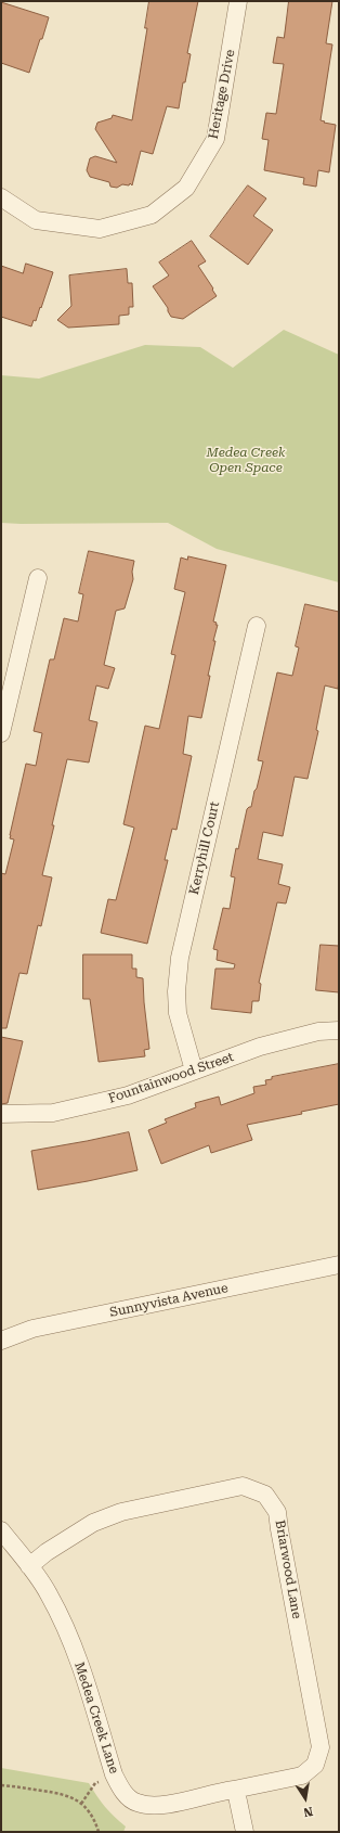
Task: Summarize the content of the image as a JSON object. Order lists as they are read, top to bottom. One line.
{"streets":{"street":["Heritage Drive","Kerryhill Court","Fountainwood Street","Sunnyvista Avenue","Briarwood Lane","Medea Creek Lane"]},"crossings":[["Kerryhill Court","Fountainwood Street"],["Briarwood Lane","Medea Creek Lane"]],"parks":["Medea Creek Open Space"],"north":"bottom"}
